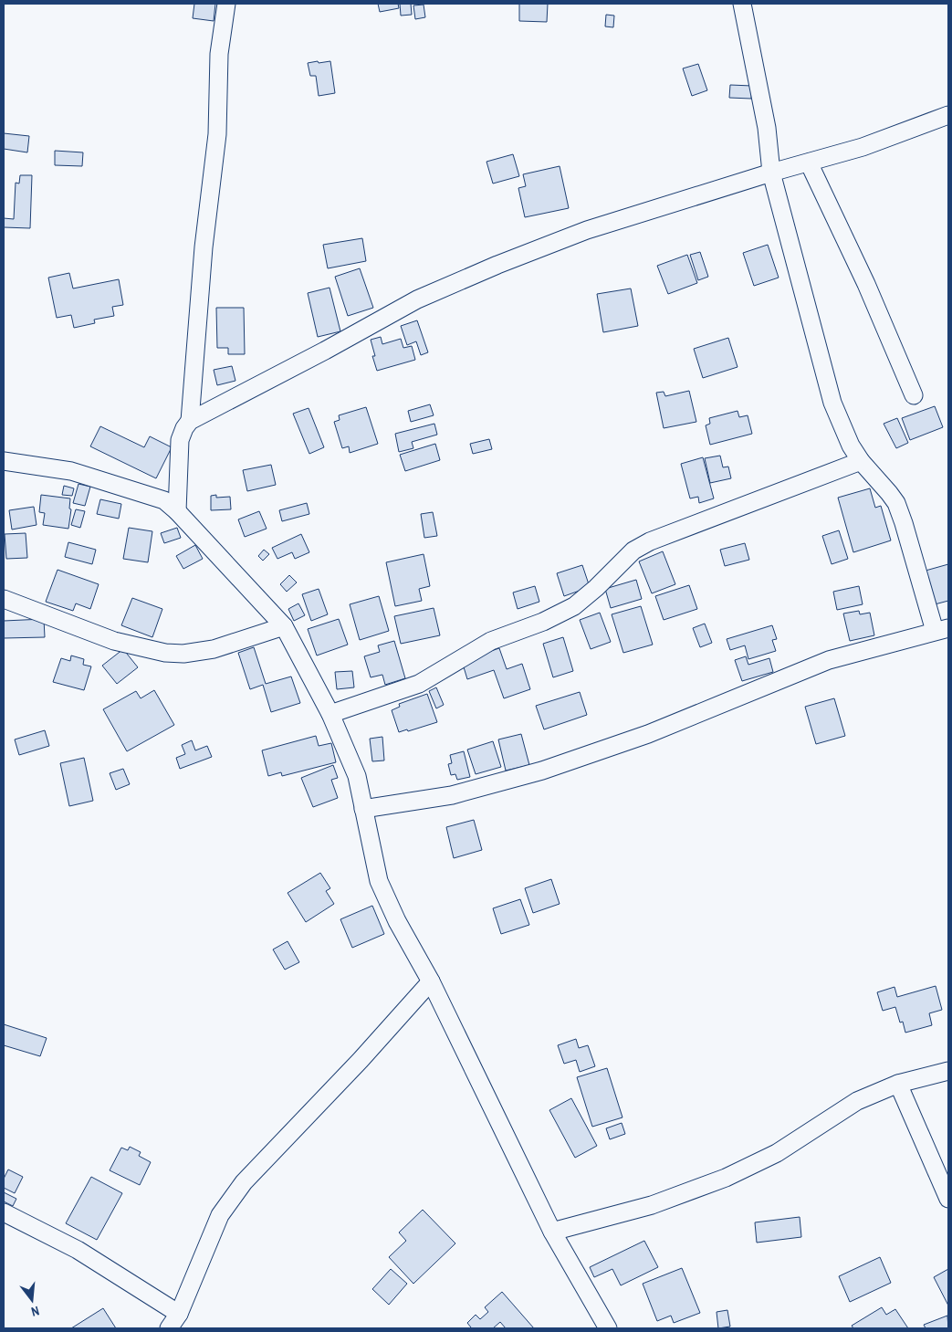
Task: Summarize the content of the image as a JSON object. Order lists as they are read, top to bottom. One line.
{"north":"bottom"}
